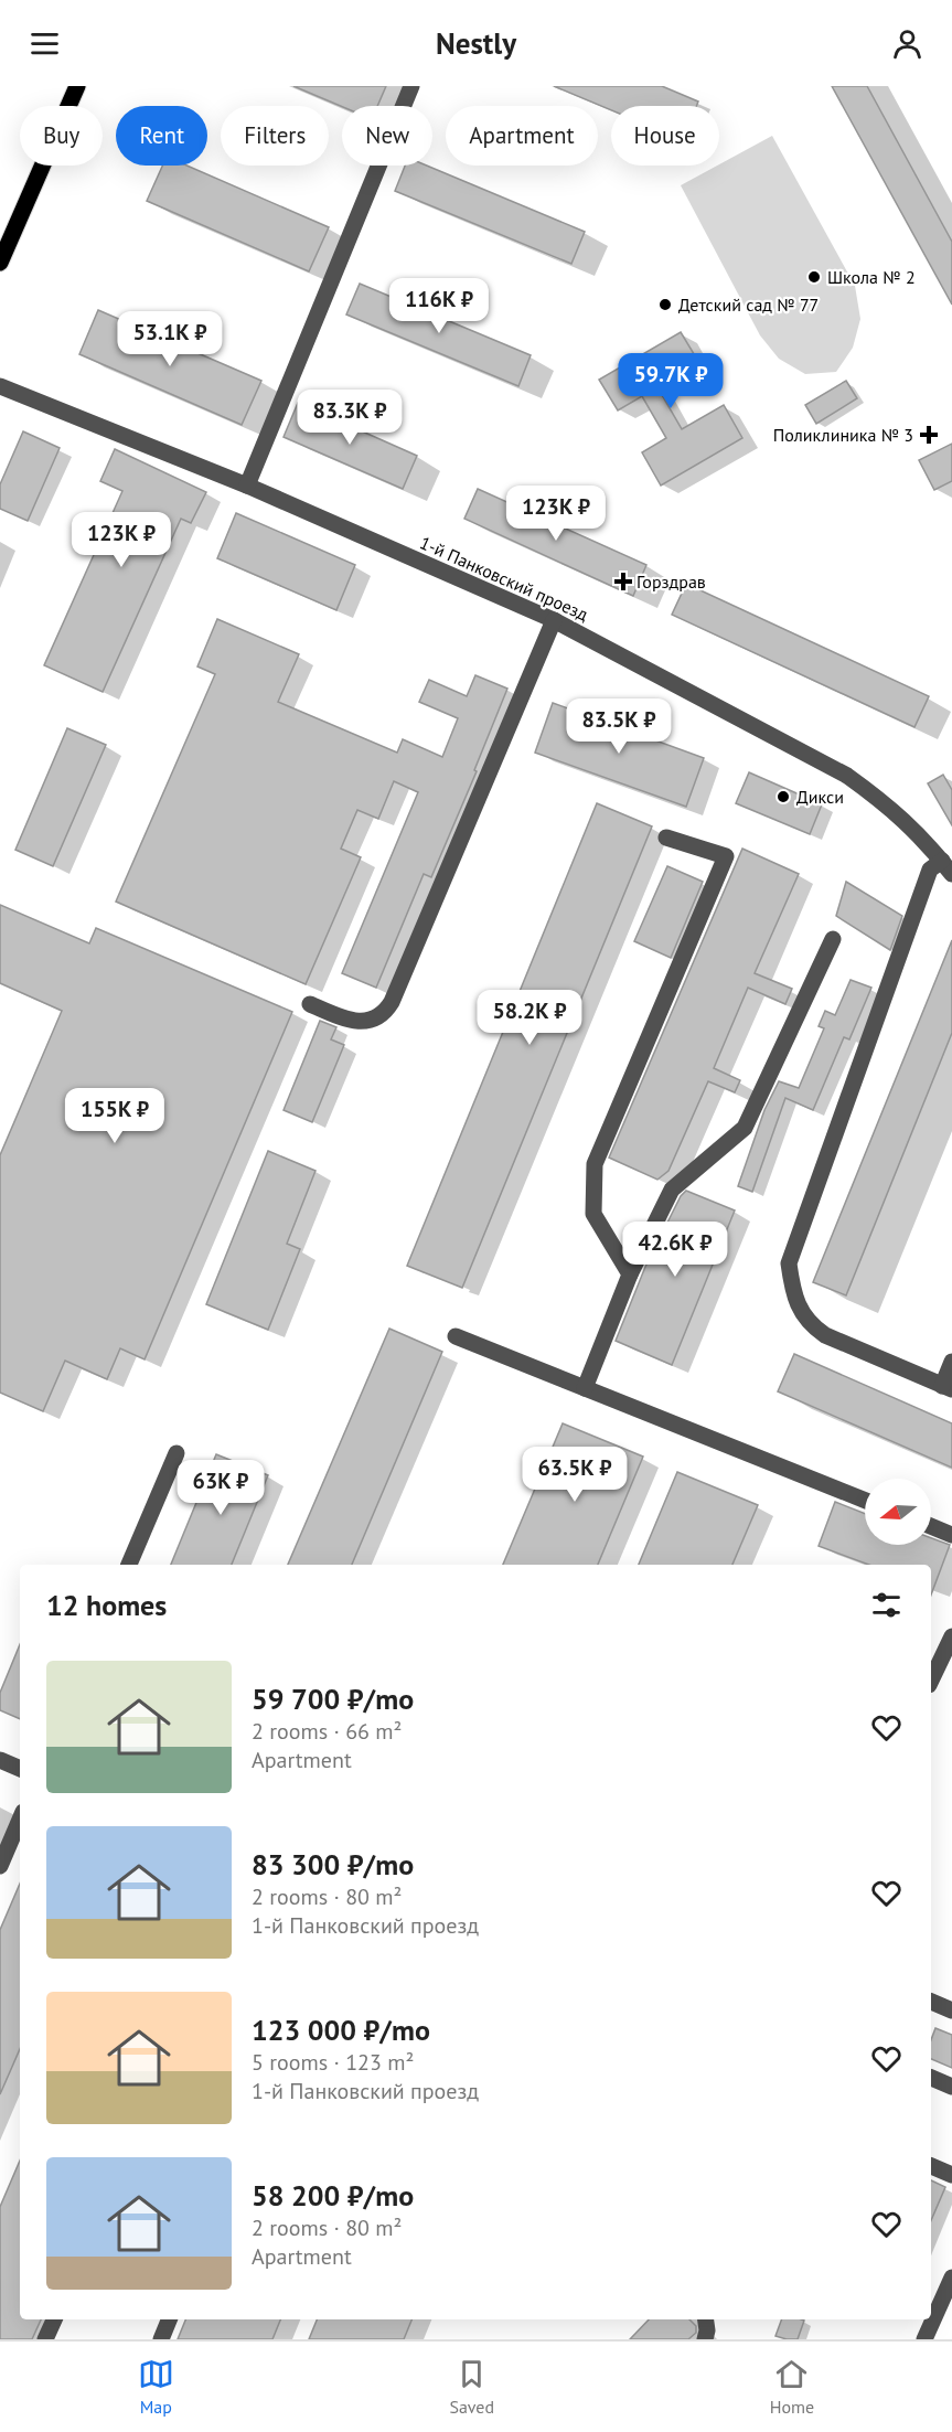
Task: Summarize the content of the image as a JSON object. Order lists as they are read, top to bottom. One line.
{"streets":{"street":["1-й Панковский проезд"]},"places":{"other":["Школа № 2","Детский сад № 77","Дикси"],"health":["Поликлиника № 3","Горздрав"]},"north":"left","page":{"header":"Nestly","chip":["Buy","Rent","Filters","New","Apartment","House"],"price":["116K ₽","53.1K ₽","59.7K ₽","83.3K ₽","123K ₽","123K ₽","83.5K ₽","58.2K ₽","155K ₽","42.6K ₽","63.5K ₽","63K ₽"],"heading":"12 homes","list":[{"name":"59 700 ₽/mo","note":"2 rooms · 66 m² · Apartment"},{"name":"83 300 ₽/mo","note":"2 rooms · 80 m² · 1-й Панковский проезд"},{"name":"123 000 ₽/mo","note":"5 rooms · 123 m² · 1-й Панковский проезд"},{"name":"58 200 ₽/mo","note":"2 rooms · 80 m² · Apartment"}],"tabs":["Map","Saved","Home"]}}
